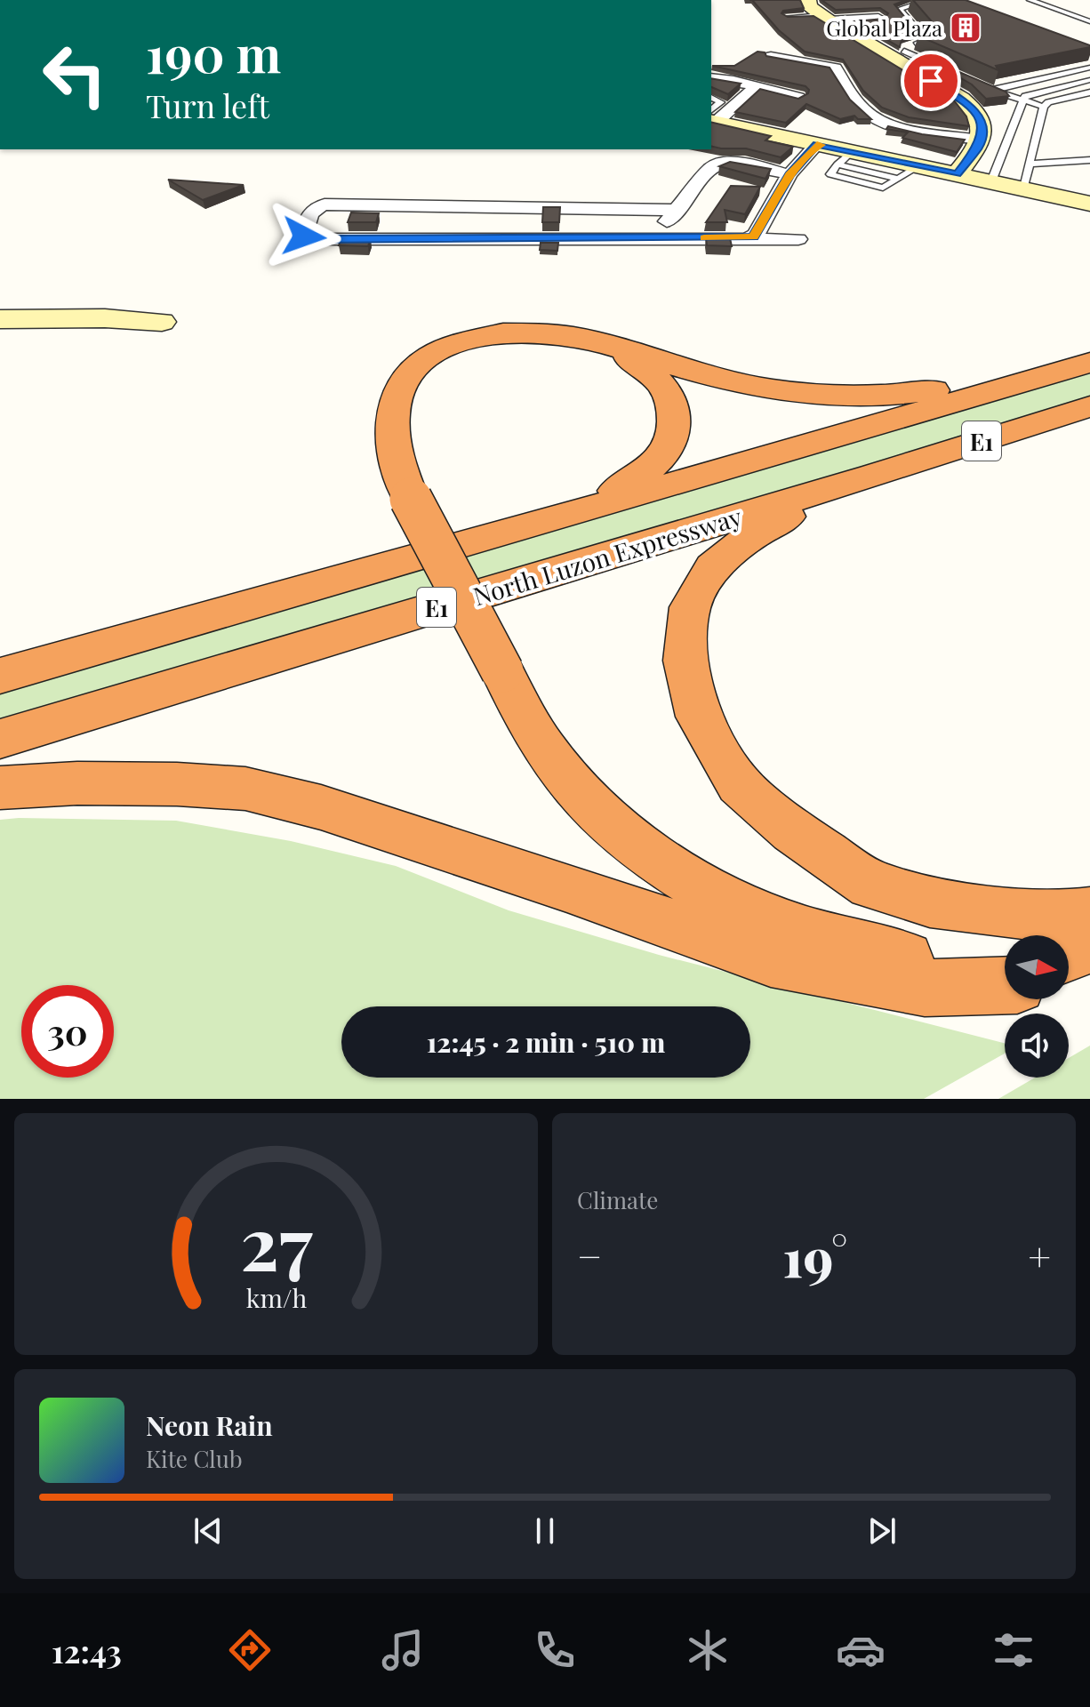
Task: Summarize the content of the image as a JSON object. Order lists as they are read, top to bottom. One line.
{"streets":{"highway":["E1","North Luzon Expressway"]},"places":{"building":["Global Plaza"]},"north":"right","page":{"turn":["190 m","Turn left"],"limit":"30","trip":"12:45 · 2 min · 510 m","tile":"Climate","heat":["−","19°","+"],"song":["Neon Rain","Kite Club"],"tabs":"12:43","gauge":["27","km/h"]}}
